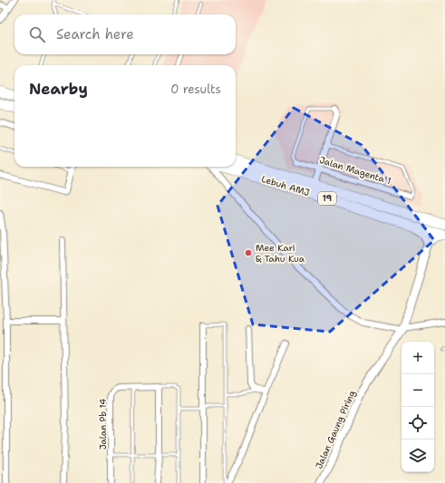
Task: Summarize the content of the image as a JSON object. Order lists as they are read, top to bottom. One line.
{"streets":{"highway":["Lebuh AMJ","19"],"street":["Jalan Magenta 1","Jalan Pb 14","Jalan Gaung Piring"]},"places":["Mee Kari & Tahu Kua"],"page":{"search":"Search here","heading":["Nearby","0 results"],"map_buttons":["+","−"]}}
